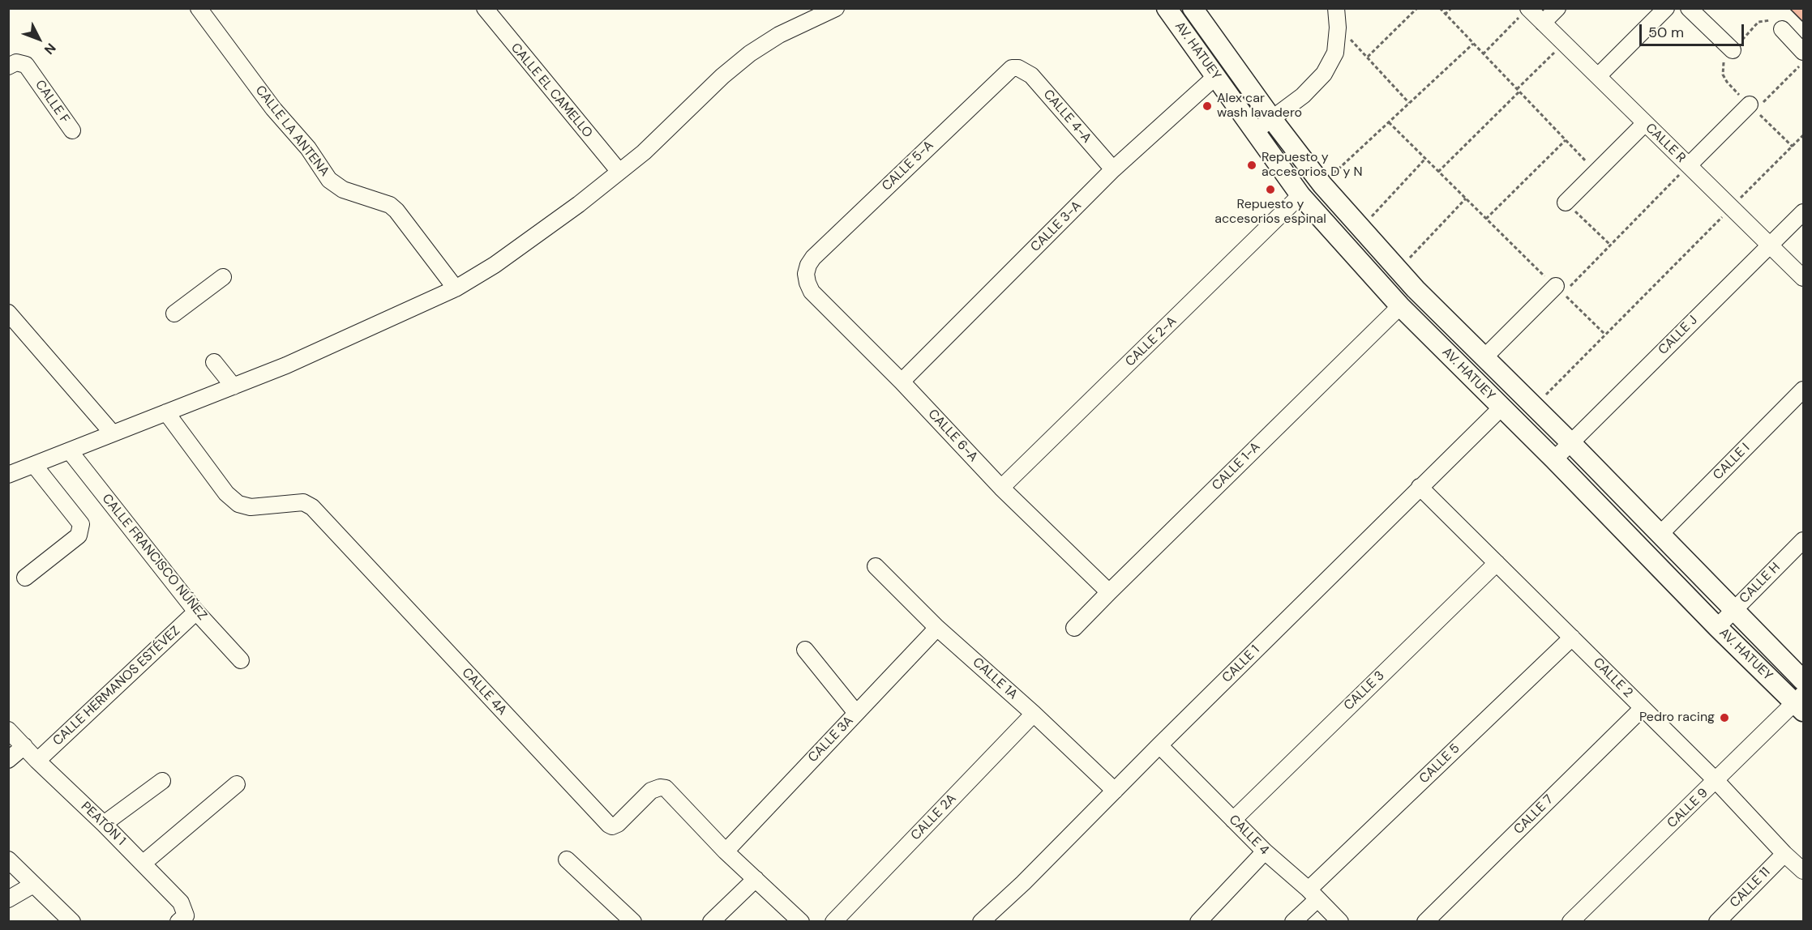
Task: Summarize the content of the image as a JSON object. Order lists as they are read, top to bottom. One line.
{"streets":{"main road":["AV. HATUEY"],"street":["CALLE EL CAMELLO","CALLE F","CALLE 4-A","CALLE LA ANTENA","CALLE R","CALLE 5-A","CALLE 3-A","CALLE J","CALLE 2-A","CALLE 6-A","CALLE I","CALLE 1-A","CALLE FRANCISCO NÚÑEZ","CALLE H","CALLE 1","CALLE 2","CALLE 1A","CALLE HERMANOS ESTÉVEZ","CALLE 3","CALLE 4A","CALLE 3A","CALLE 5","CALLE 9","CALLE 7","CALLE 2A","PEATÓN 1","CALLE 4","CALLE 11"]},"crossings":[["AV. HATUEY","CALLE 3-A"],["AV. HATUEY","CALLE J"],["AV. HATUEY","CALLE 2-A"],["AV. HATUEY","CALLE I"],["AV. HATUEY","CALLE 1-A"],["AV. HATUEY","CALLE H"],["AV. HATUEY","CALLE 1"],["AV. HATUEY","CALLE 9"],["CALLE 4-A","CALLE 5-A"],["CALLE 4-A","CALLE 3-A"],["CALLE R","CALLE J"],["CALLE 5-A","CALLE 6-A"],["CALLE 3-A","CALLE 6-A"],["CALLE 2-A","CALLE 6-A"],["CALLE 6-A","CALLE 1-A"],["CALLE FRANCISCO NÚÑEZ","CALLE HERMANOS ESTÉVEZ"],["CALLE 1","CALLE 2"],["CALLE 1","CALLE 1A"],["CALLE 1","CALLE 4"],["CALLE 2","CALLE 3"],["CALLE 2","CALLE 5"],["CALLE 2","CALLE 9"],["CALLE 2","CALLE 7"],["CALLE 2","CALLE 11"],["CALLE 1A","CALLE 3A"],["CALLE 1A","CALLE 2A"],["CALLE HERMANOS ESTÉVEZ","PEATÓN 1"],["CALLE 3","CALLE 4"],["CALLE 4A","CALLE 3A"],["CALLE 5","CALLE 4"]],"places":["Alex car wash lavadero","Repuesto y accesorios D y N","Repuesto y accesorios espinal","Pedro racing"],"scale_bar":"50 m","north":"bottom right"}
